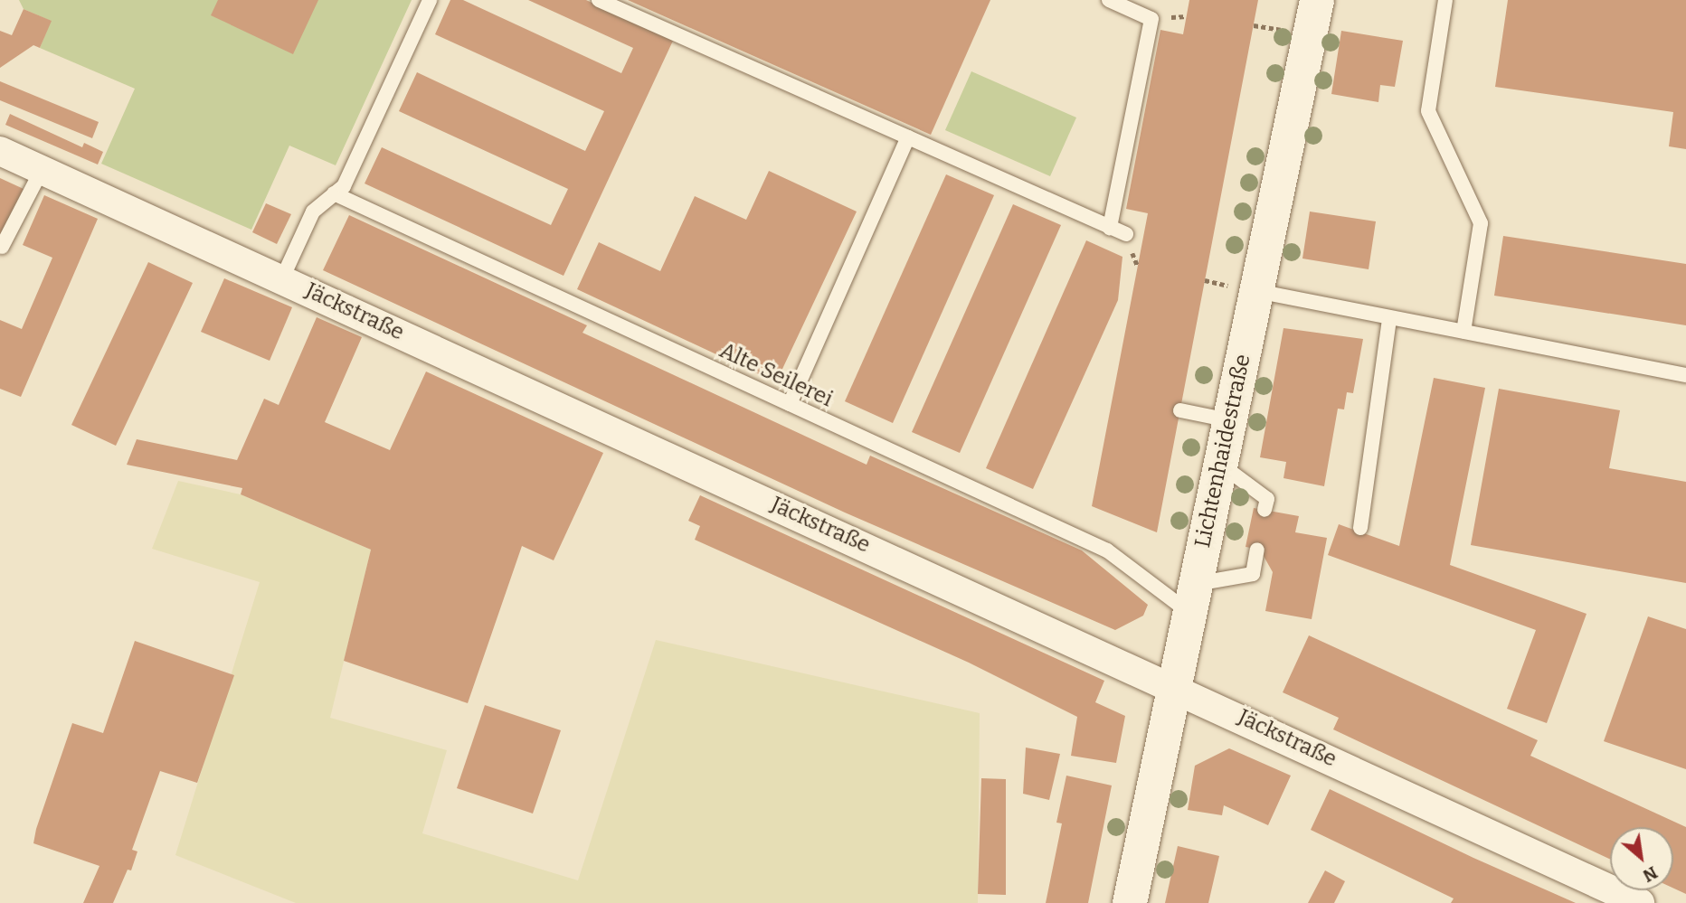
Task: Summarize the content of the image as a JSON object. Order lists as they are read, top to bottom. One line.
{"streets":{"street":["Jäckstraße","Lichtenhaidestraße"],"lane":["Alte Seilerei"]},"crossings":[["Jäckstraße","Lichtenhaidestraße"],["Alte Seilerei","Lichtenhaidestraße"]],"north":"bottom right"}
